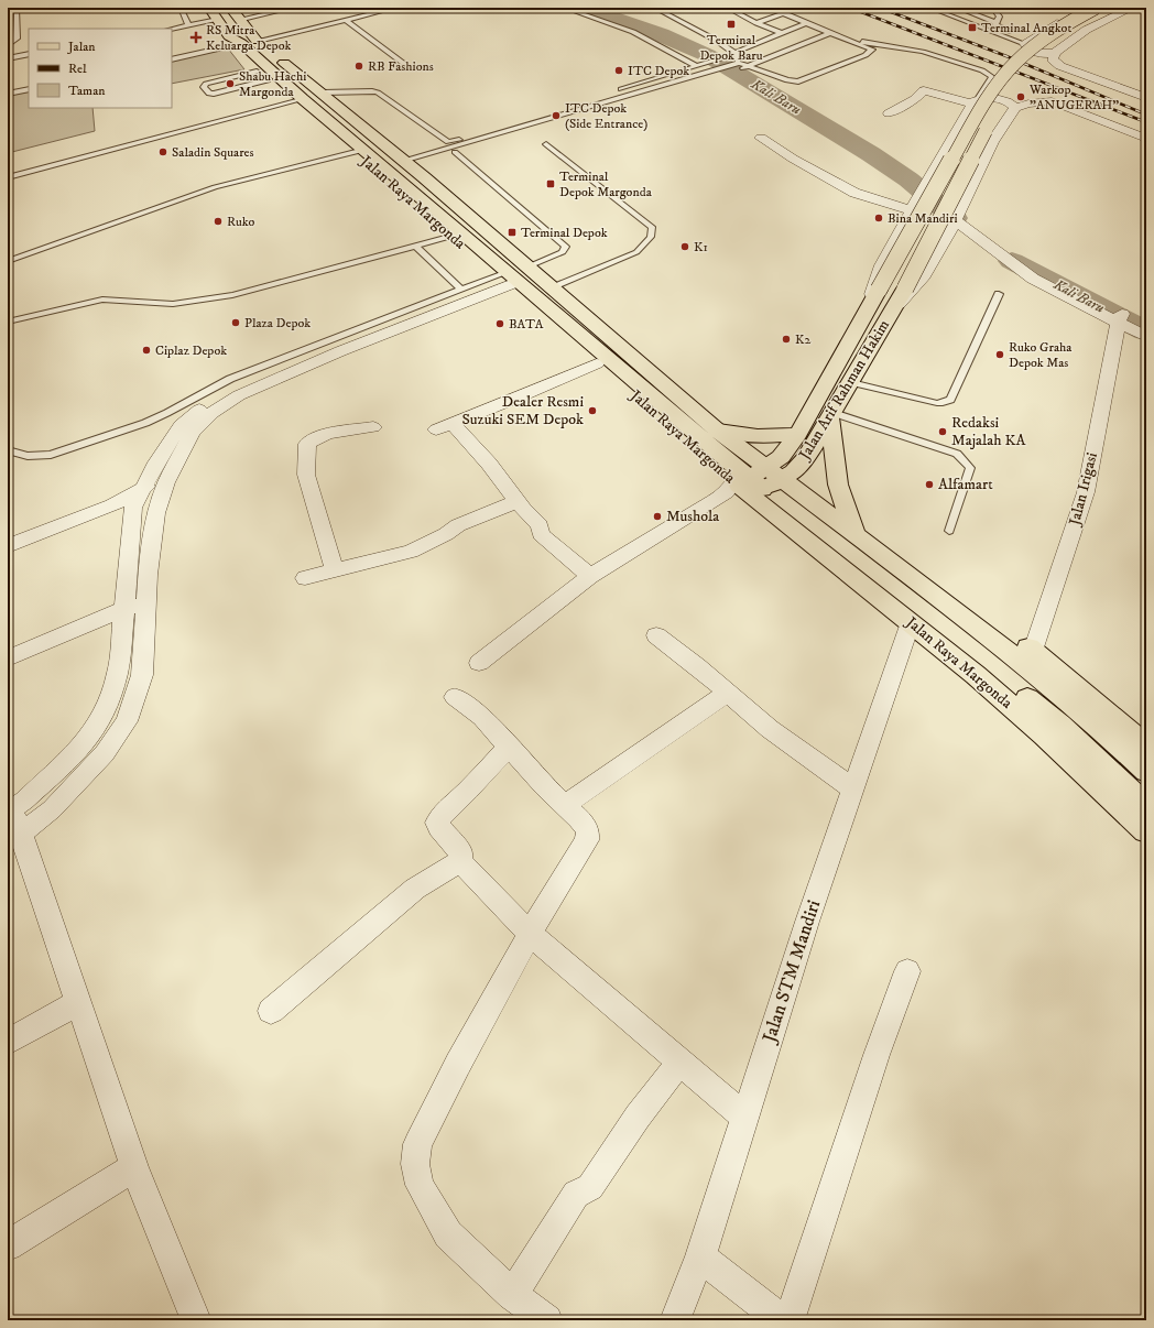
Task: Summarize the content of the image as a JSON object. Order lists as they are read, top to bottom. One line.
{"streets":{"main road":["Jalan Raya Margonda","Jalan Arif Rahman Hakim"],"street":["Jalan Irigasi","Jalan STM Mandiri"]},"crossings":[["Jalan Raya Margonda","Jalan Arif Rahman Hakim"],["Jalan Raya Margonda","Jalan Irigasi"],["Jalan Raya Margonda","Jalan STM Mandiri"]],"water":["Kali Baru"],"places":{"transit":["Terminal Depok Baru","Terminal Angkot","Terminal Depok Margonda","Terminal Depok"],"health":["RS Mitra Keluarga Depok"],"other":["RB Fashions","ITC Depok","Shabu Hachi Margonda","Warkop \"ANUGERAH\"","ITC Depok (Side Entrance)","Saladin Squares","Bina Mandiri","Ruko","K1","Plaza Depok","BATA","K2","Ciplaz Depok","Ruko Graha Depok Mas","Dealer Resmi Suzuki SEM Depok","Redaksi Majalah KA","Alfamart","Mushola"]},"legend":["Jalan","Rel","Taman"]}
